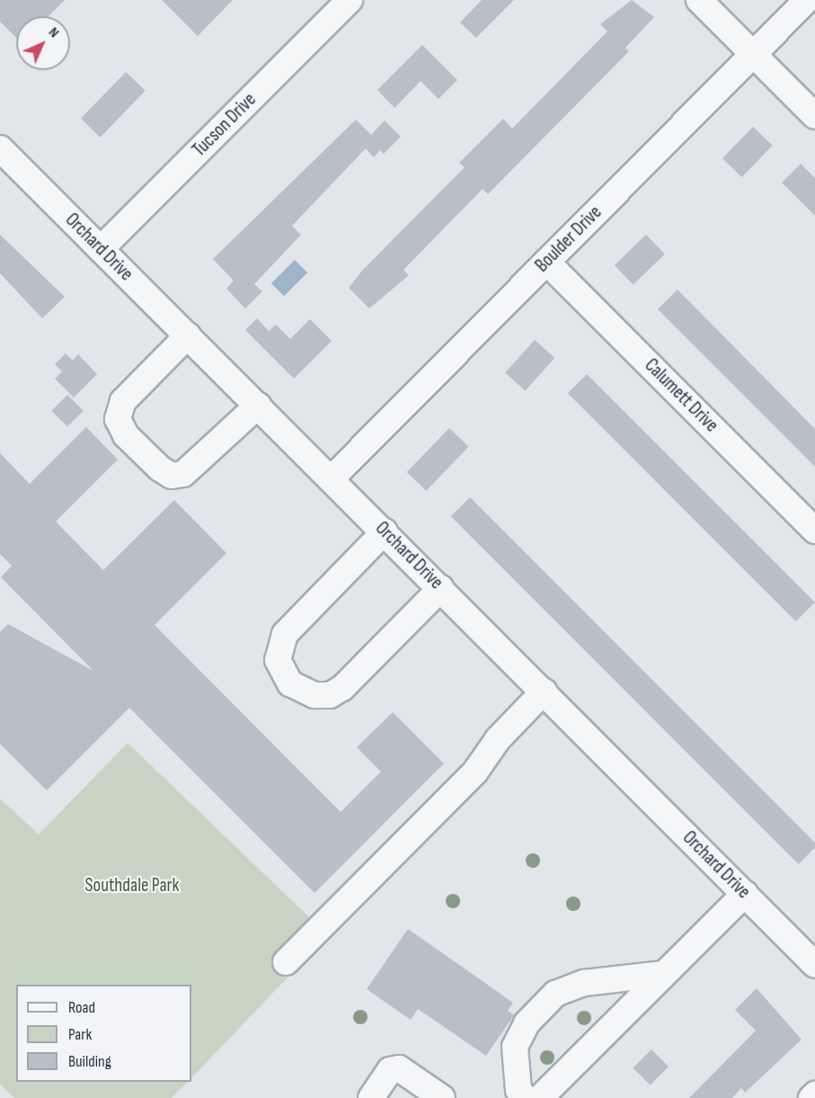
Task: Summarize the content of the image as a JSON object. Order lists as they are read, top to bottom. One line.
{"streets":{"street":["Tucson Drive","Boulder Drive","Orchard Drive","Calumett Drive"]},"crossings":[["Tucson Drive","Orchard Drive"],["Boulder Drive","Orchard Drive"],["Boulder Drive","Calumett Drive"]],"parks":["Southdale Park"],"legend":["Road","Park","Building"],"north":"top right"}
